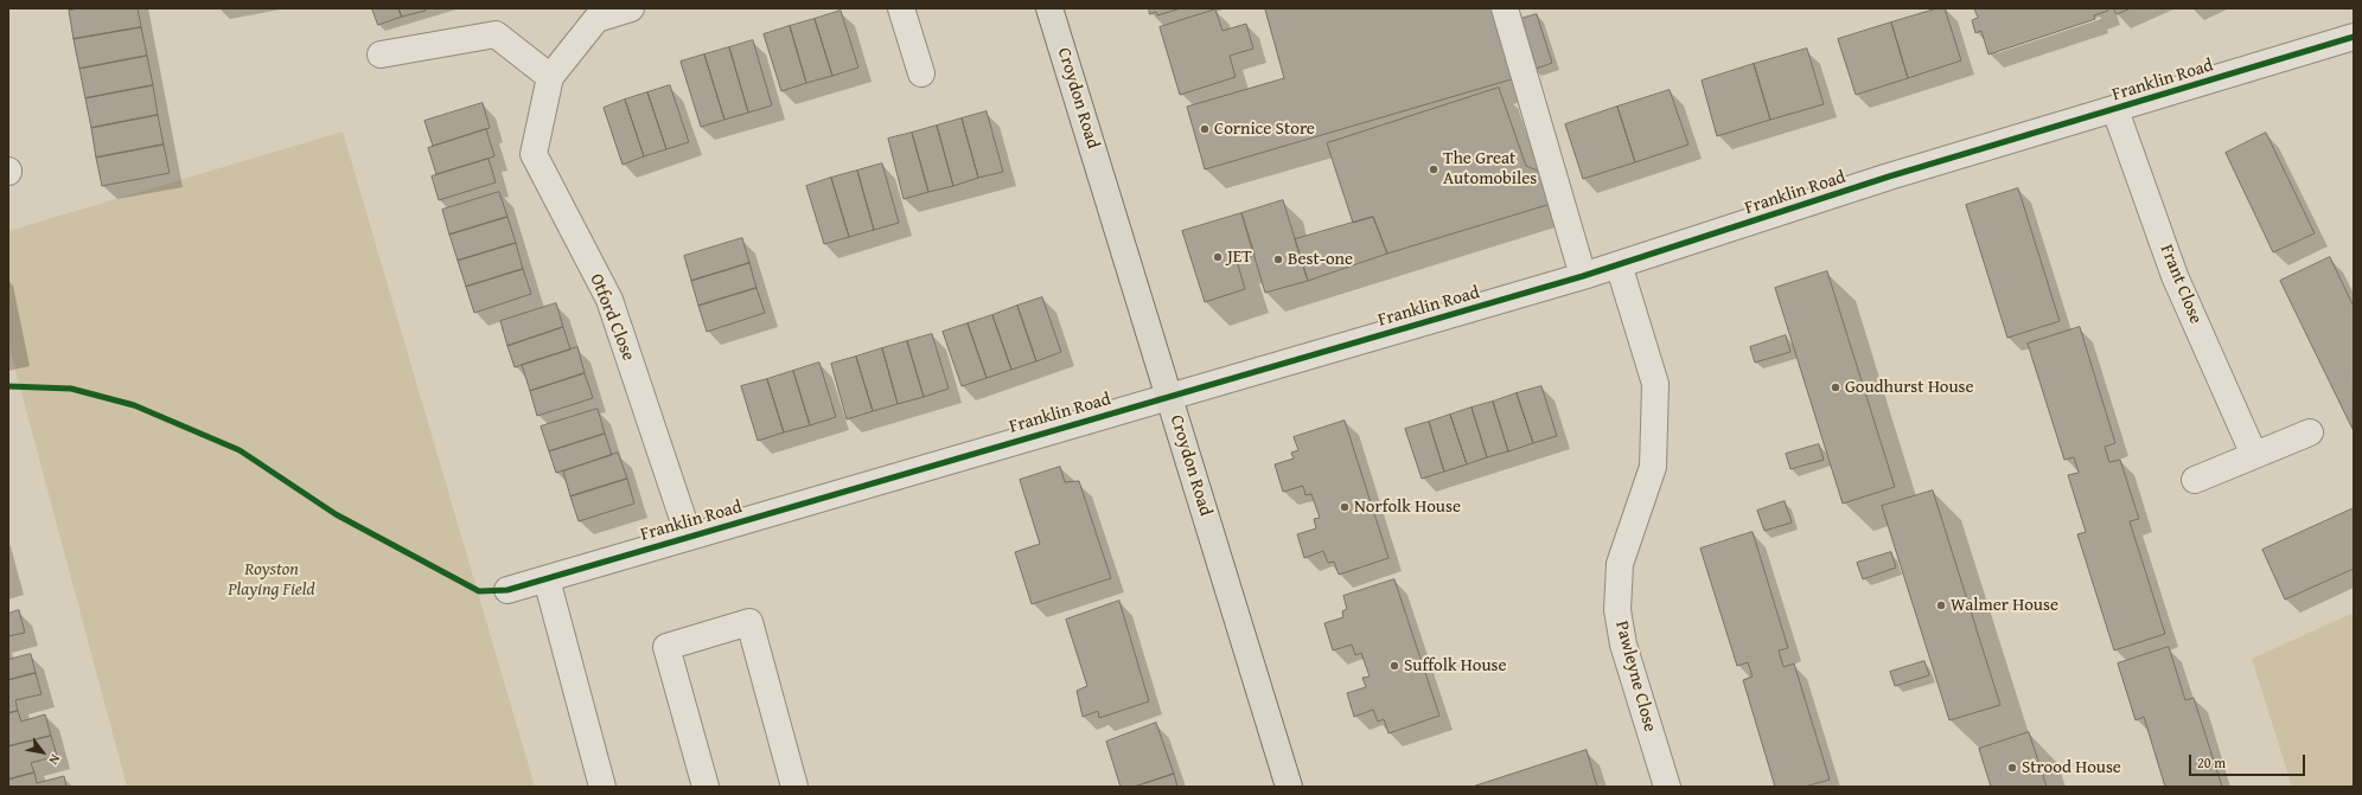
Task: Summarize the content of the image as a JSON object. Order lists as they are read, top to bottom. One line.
{"streets":{"main road":["Croydon Road"],"street":["Franklin Road","Frant Close","Otford Close","Pawleyne Close"]},"crossings":[["Franklin Road","Croydon Road"],["Franklin Road","Frant Close"],["Franklin Road","Otford Close"],["Franklin Road","Pawleyne Close"]],"parks":["Royston Playing Field"],"places":["Cornice Store","The Great Automobiles","JET","Best-one","Goudhurst House","Norfolk House","Walmer House","Suffolk House","Strood House"],"scale_bar":"20 m","north":"bottom right"}
